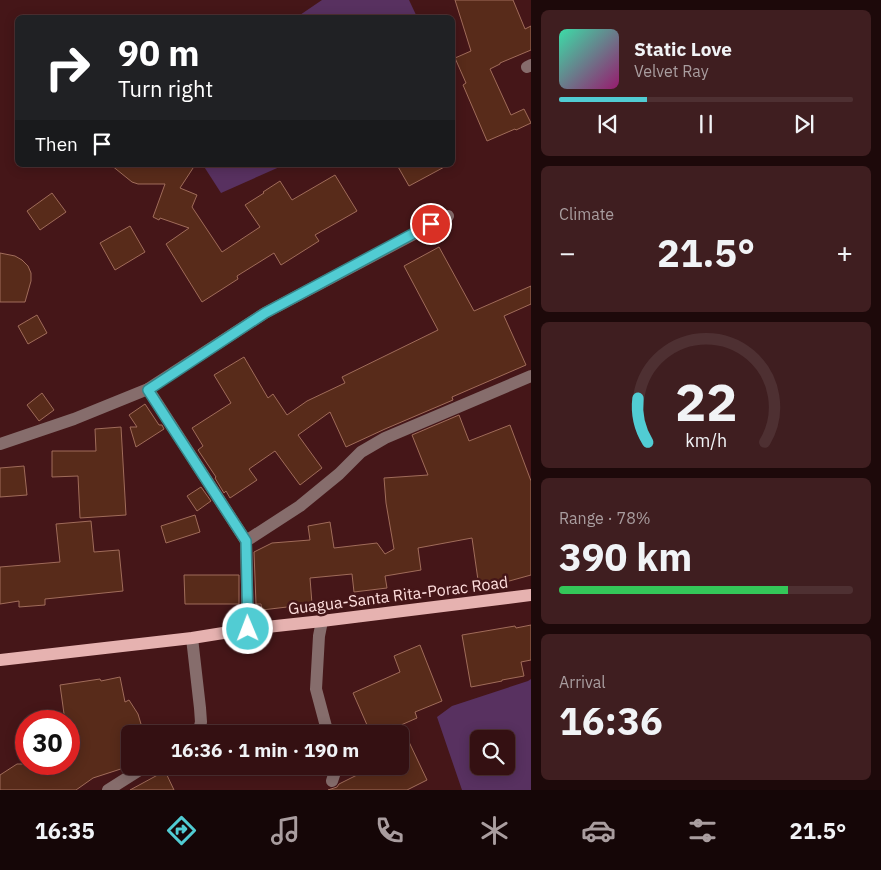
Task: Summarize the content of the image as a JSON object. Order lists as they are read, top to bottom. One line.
{"streets":{"main road":["Guagua-Santa Rita-Porac Road"]},"page":{"turn":["90 m","Turn right"],"song":["Static Love","Velvet Ray"],"then":"Then","tile":["Climate",["Range · 78%","390 km"],["Arrival","16:36"]],"heat":["−","21.5°","+"],"limit":"30","trip":"16:36 · 1 min · 190 m","tabs":["16:35","21.5°"],"gauge":["22","km/h"]}}
